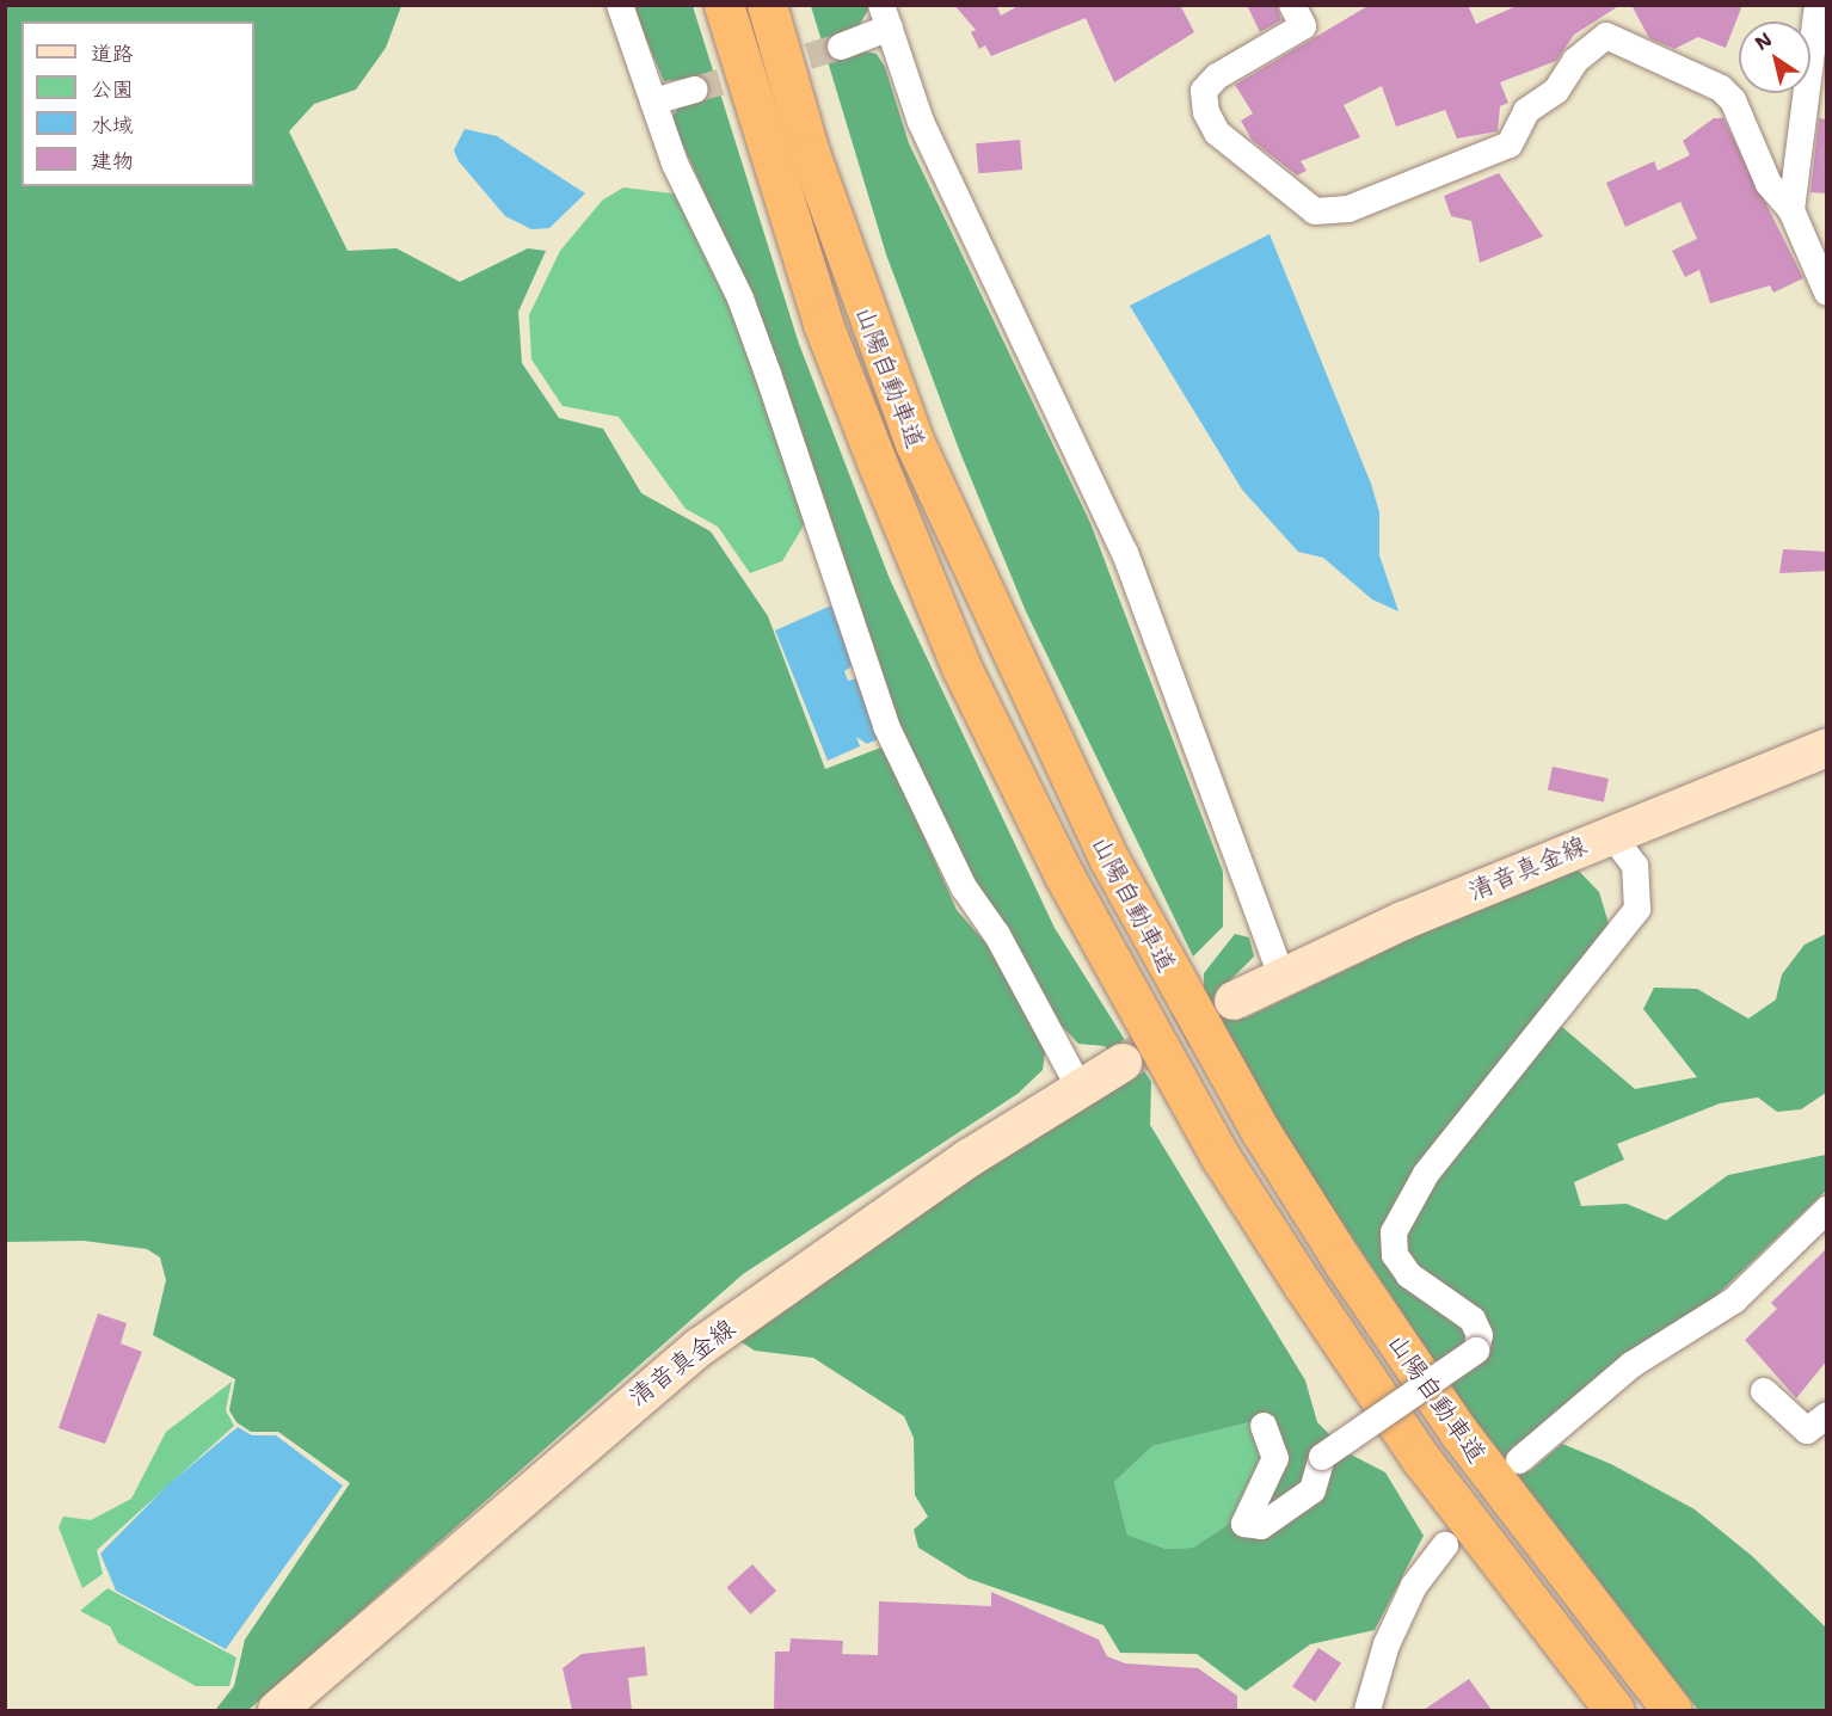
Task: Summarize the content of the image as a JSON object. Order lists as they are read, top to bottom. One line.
{"streets":{"highway":["山陽自動車道"],"main road":["清音真金線"]},"legend":["道路","公園","水域","建物"],"north":"top left"}
